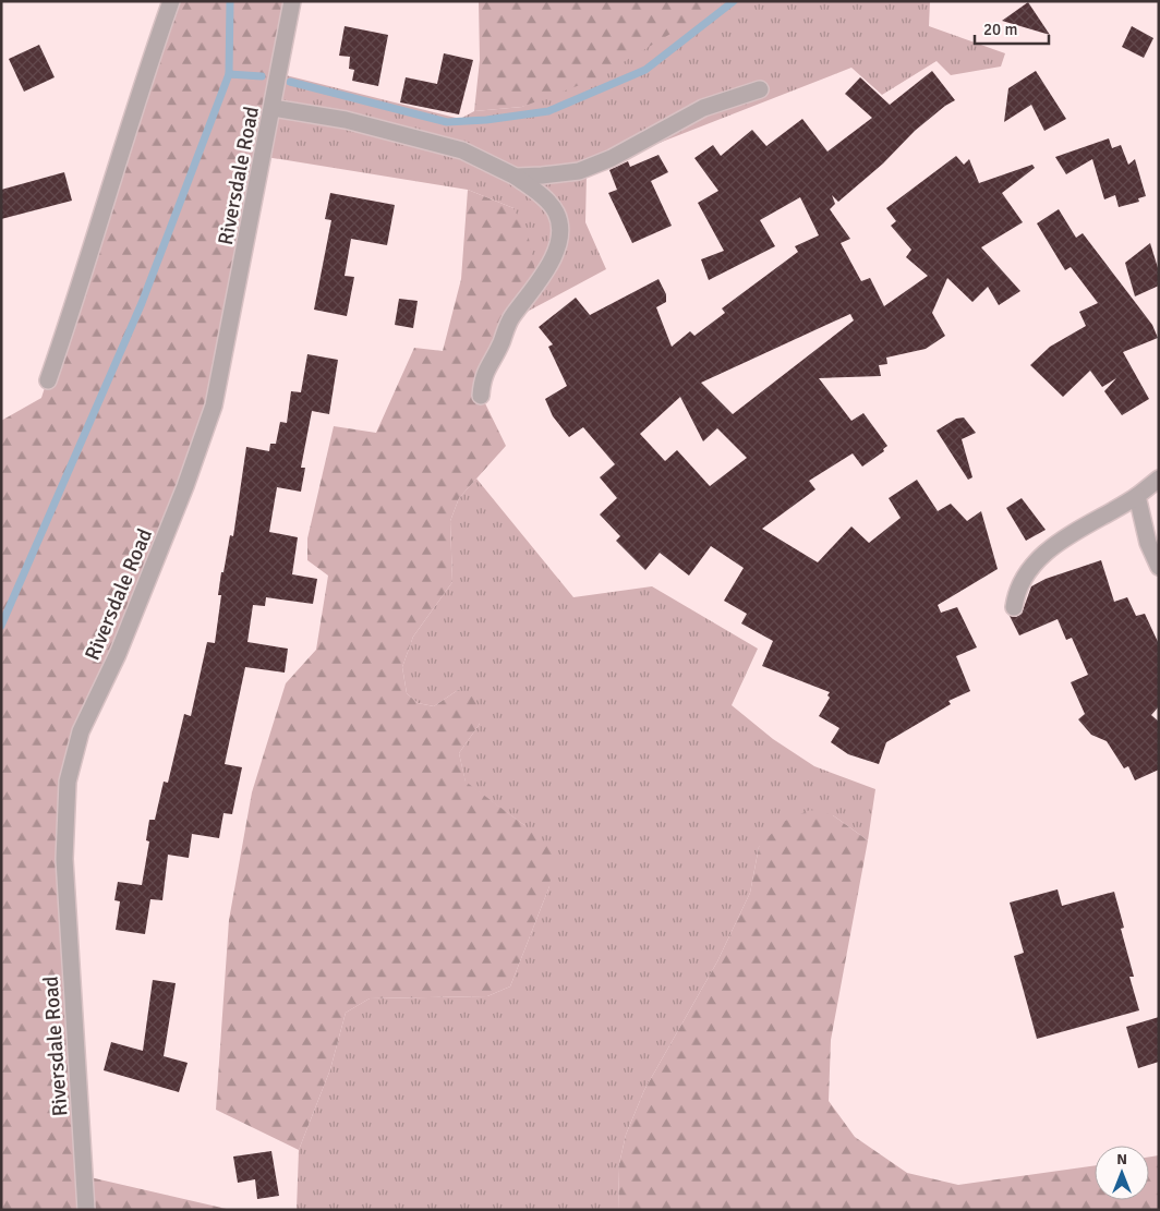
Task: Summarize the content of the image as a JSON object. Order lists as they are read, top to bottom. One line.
{"streets":{"street":["Riversdale Road"]},"scale_bar":"20 m","north":"top"}
